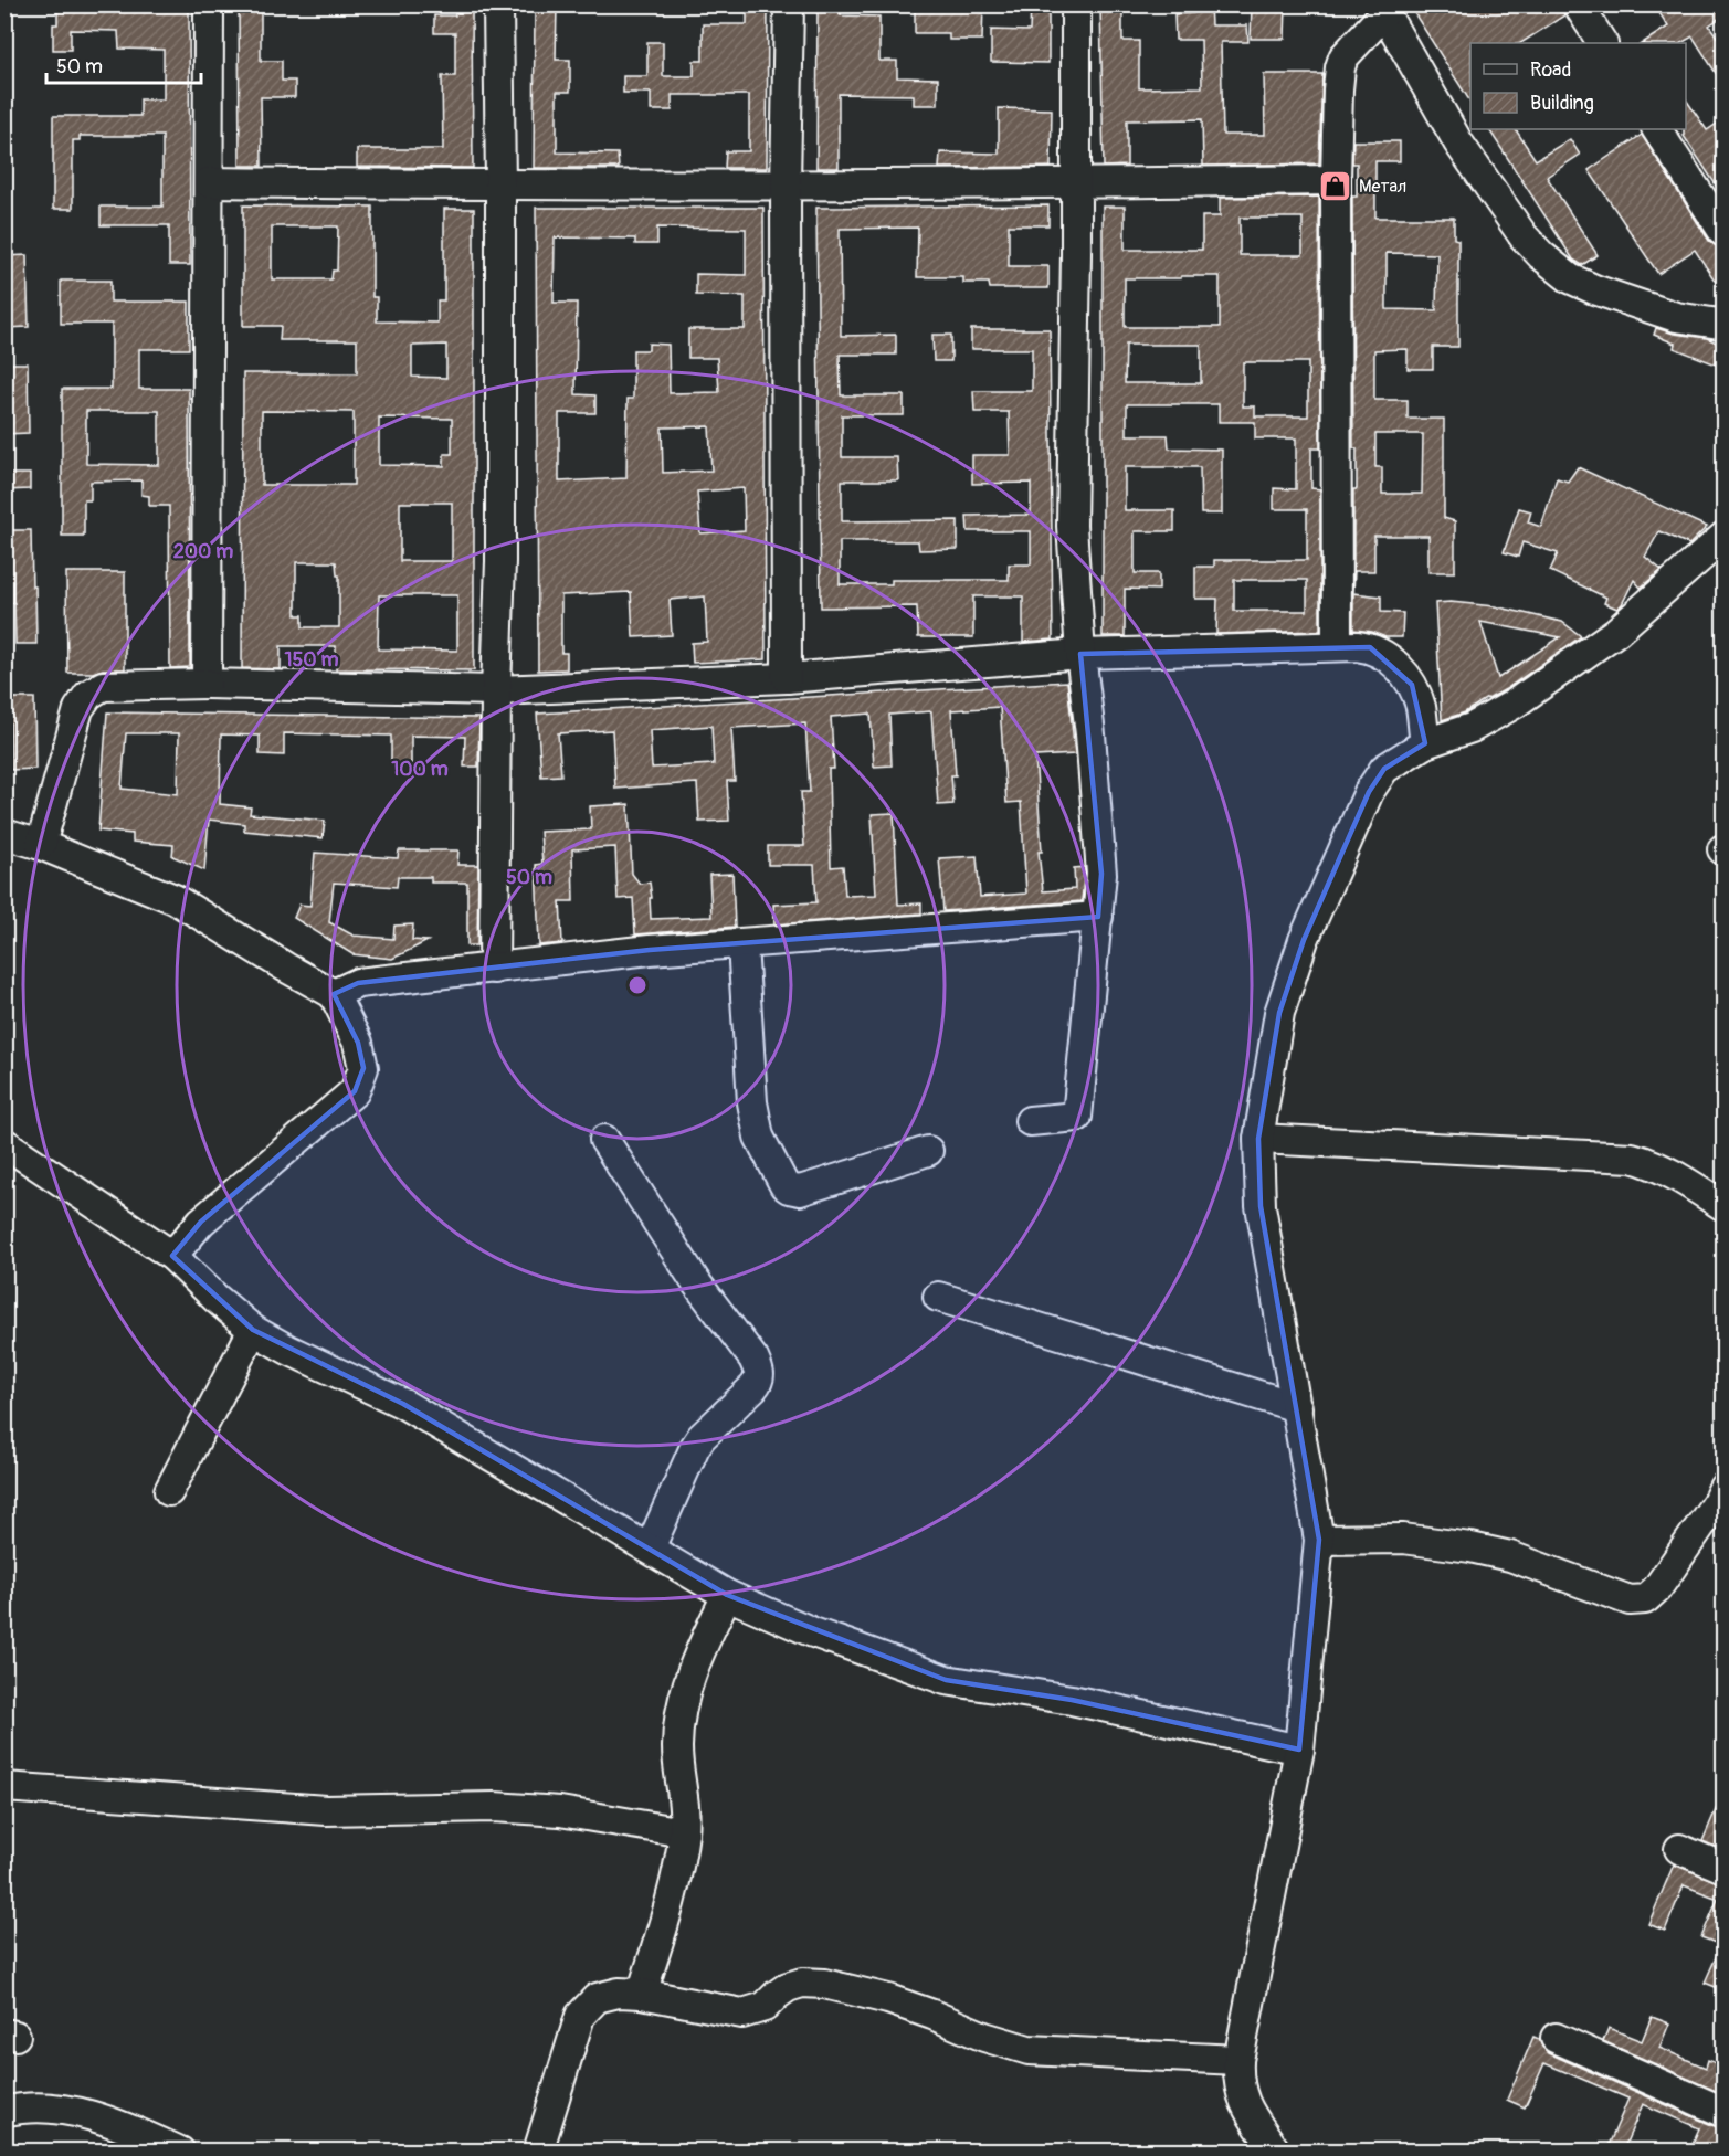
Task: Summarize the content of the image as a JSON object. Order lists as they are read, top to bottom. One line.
{"places":{"shop":["Метал"]},"legend":["Road","Building"],"scale_bar":"50 m","rings":["200 m","150 m","100 m","50 m"]}
